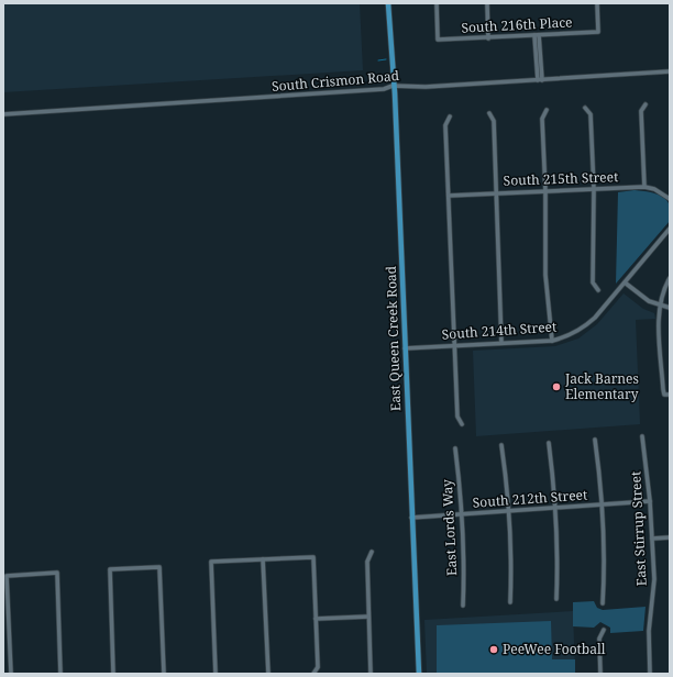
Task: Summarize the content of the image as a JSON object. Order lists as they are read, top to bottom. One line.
{"streets":{"main road":["East Queen Creek Road"],"street":["South 216th Place","South Crismon Road","South 215th Street","South 214th Street","South 212th Street","East Lords Way","East Stirrup Street"]},"crossings":[["South Crismon Road","East Queen Creek Road"],["South 214th Street","East Queen Creek Road"],["East Queen Creek Road","South 212th Street"],["South 212th Street","East Lords Way"],["South 212th Street","East Stirrup Street"]],"places":["Jack Barnes Elementary","PeeWee Football"]}
